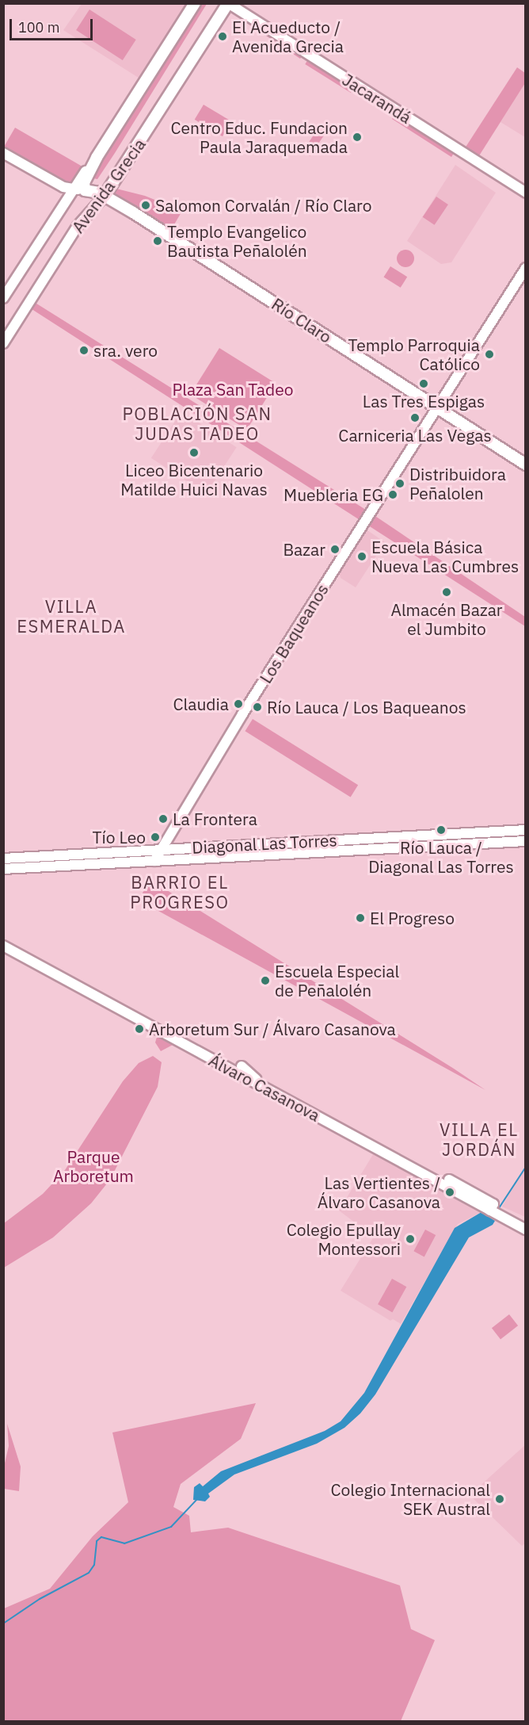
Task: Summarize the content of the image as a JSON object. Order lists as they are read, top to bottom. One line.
{"streets":{"main road":["Jacarandá","Avenida Grecia","Río Claro","Los Baqueanos","Diagonal Las Torres","Álvaro Casanova"]},"crossings":[["Jacarandá","Avenida Grecia"],["Avenida Grecia","Río Claro"],["Río Claro","Los Baqueanos"],["Los Baqueanos","Diagonal Las Torres"]],"districts":["POBLACIÓN SAN JUDAS TADEO","VILLA ESMERALDA","BARRIO EL PROGRESO","VILLA EL JORDÁN"],"parks":["Plaza San Tadeo","Parque Arboretum"],"places":["El Acueducto / Avenida Grecia","Centro Educ. Fundacion Paula Jaraquemada","Salomon Corvalán / Río Claro","Templo Evangelico Bautista Peñalolén","sra. vero","Templo Parroquia Católico","Las Tres Espigas","Carniceria Las Vegas","Liceo Bicentenario Matilde Huici Navas","Distribuidora Peñalolen","Muebleria EG","Bazar","Escuela Básica Nueva Las Cumbres","Almacén Bazar el Jumbito","Claudia","Río Lauca / Los Baqueanos","La Frontera","Río Lauca / Diagonal Las Torres","Tío Leo","El Progreso","Escuela Especial de Peñalolén","Arboretum Sur / Álvaro Casanova","Las Vertientes / Álvaro Casanova","Colegio Epullay Montessori","Colegio Internacional SEK Austral"],"scale_bar":"100 m"}
